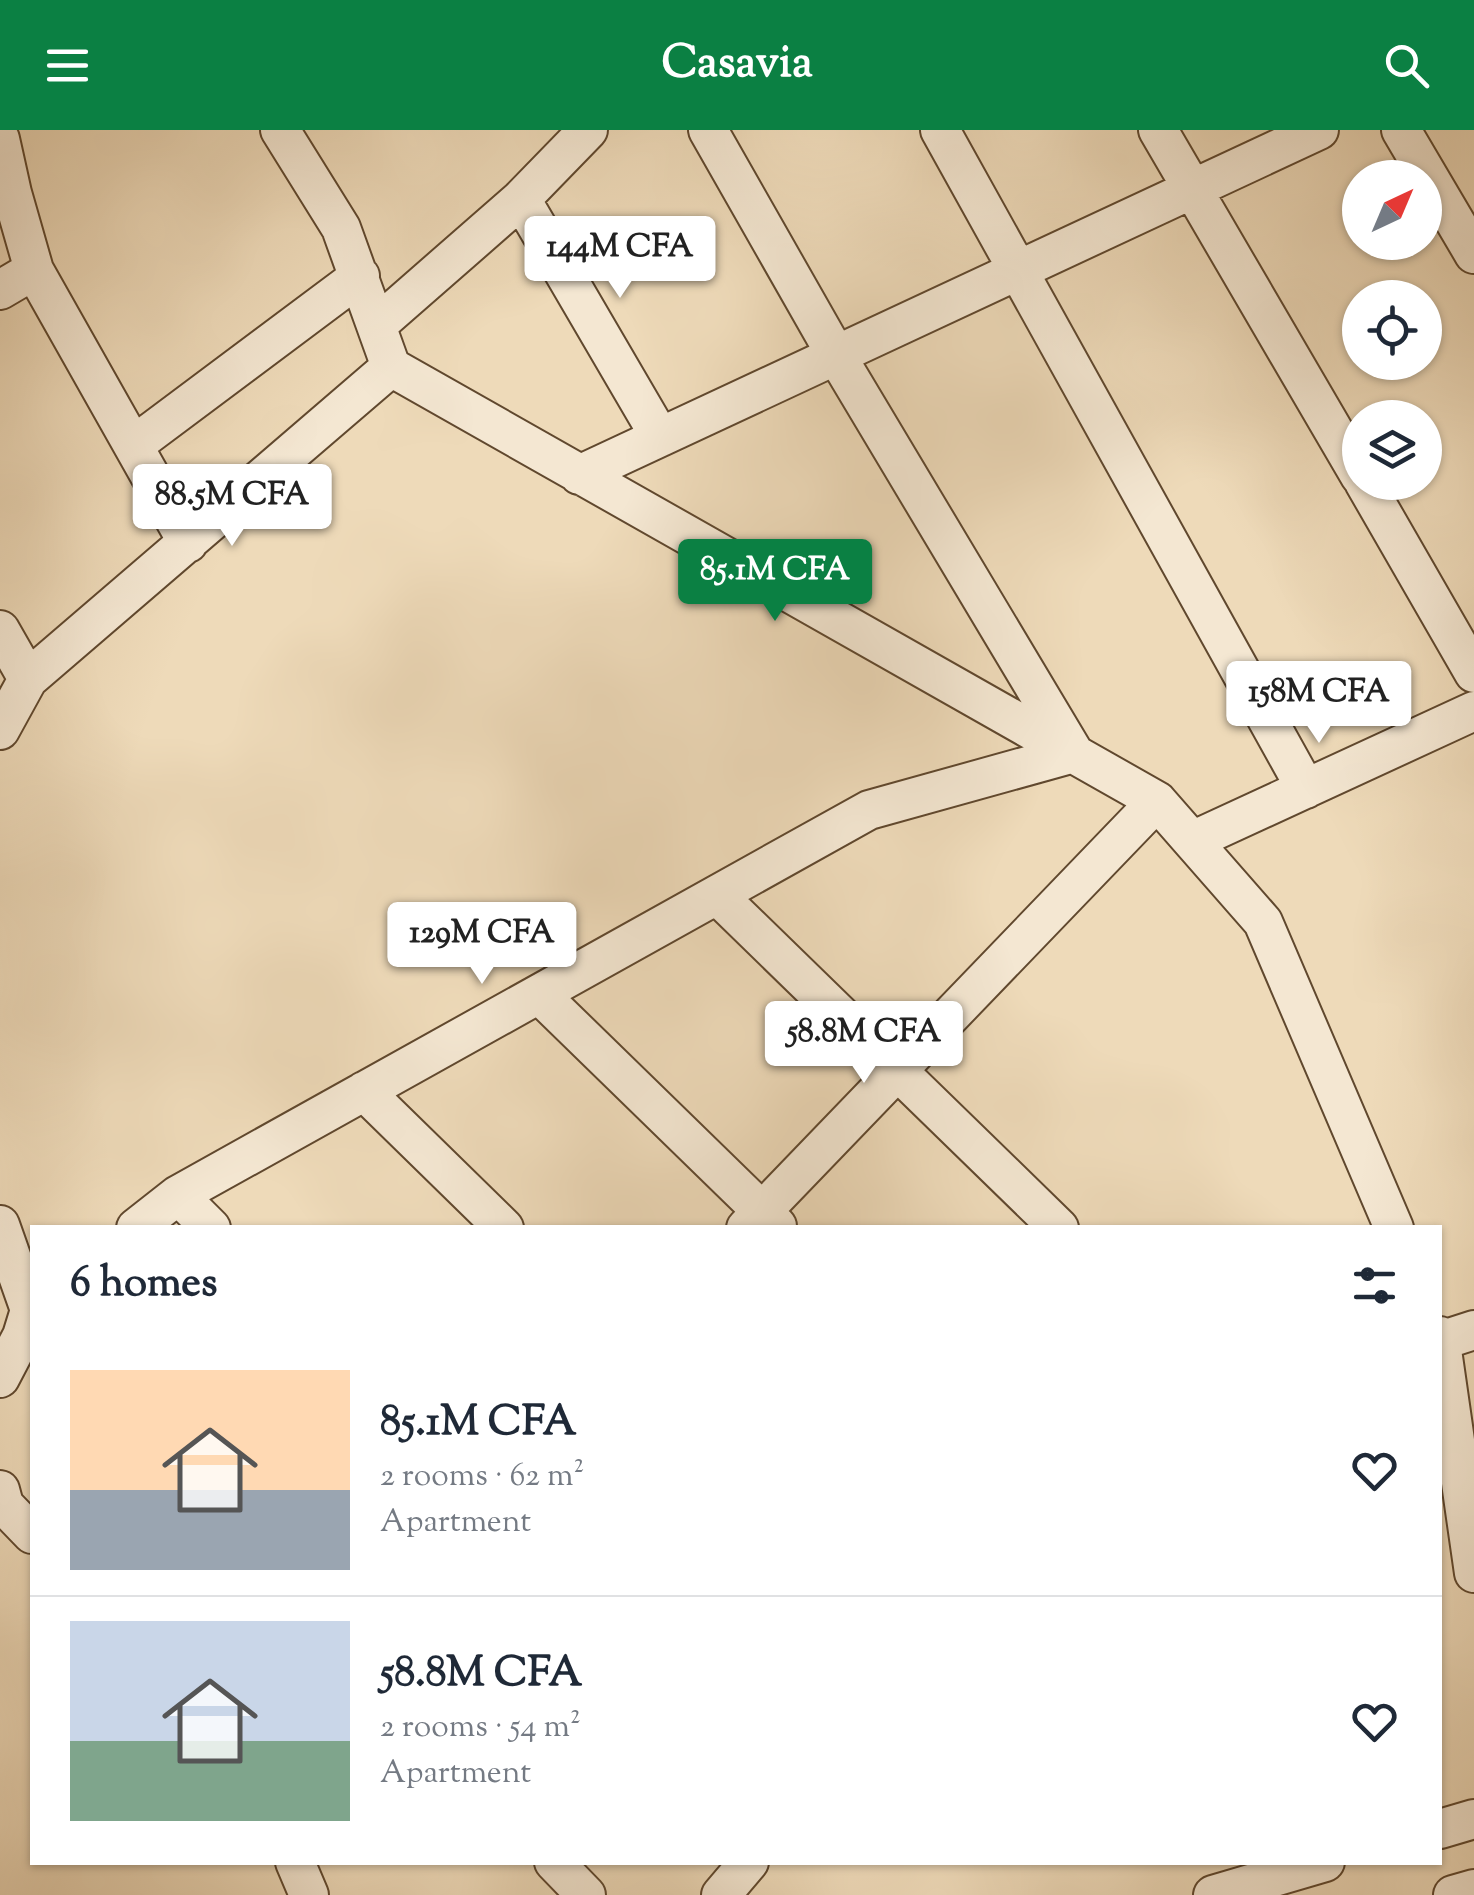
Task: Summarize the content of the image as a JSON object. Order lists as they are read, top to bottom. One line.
{"north":"top right","page":{"header":"Casavia","price":["144M CFA","88.5M CFA","85.1M CFA","158M CFA","129M CFA","58.8M CFA"],"heading":"6 homes","list":[{"name":"85.1M CFA","note":"2 rooms · 62 m² · Apartment"},{"name":"58.8M CFA","note":"2 rooms · 54 m² · Apartment"}]}}
